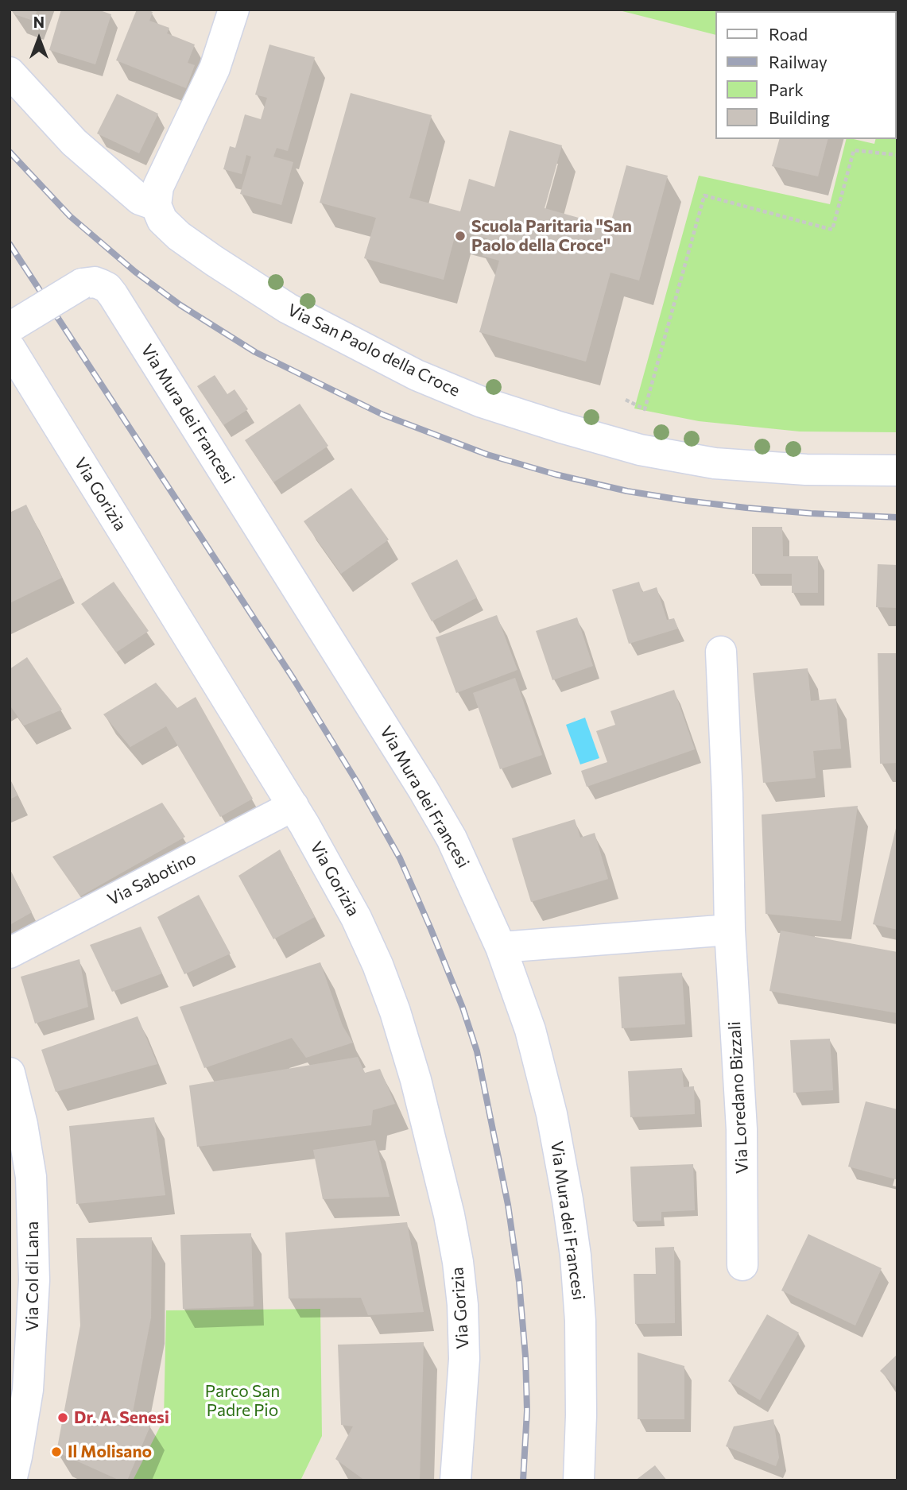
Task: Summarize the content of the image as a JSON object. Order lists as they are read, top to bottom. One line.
{"streets":{"street":["Via San Paolo della Croce","Via Mura dei Francesi","Via Gorizia","Via Sabotino","Via Loredano Bizzali","Via Col di Lana"]},"crossings":[["Via Mura dei Francesi","Via Gorizia"],["Via Gorizia","Via Sabotino"]],"parks":["Parco San Padre Pio"],"places":["Scuola Paritaria \"San Paolo della Croce\"","Dr. A. Senesi","Il Molisano"],"legend":["Road","Railway","Park","Building"],"north":"top"}
